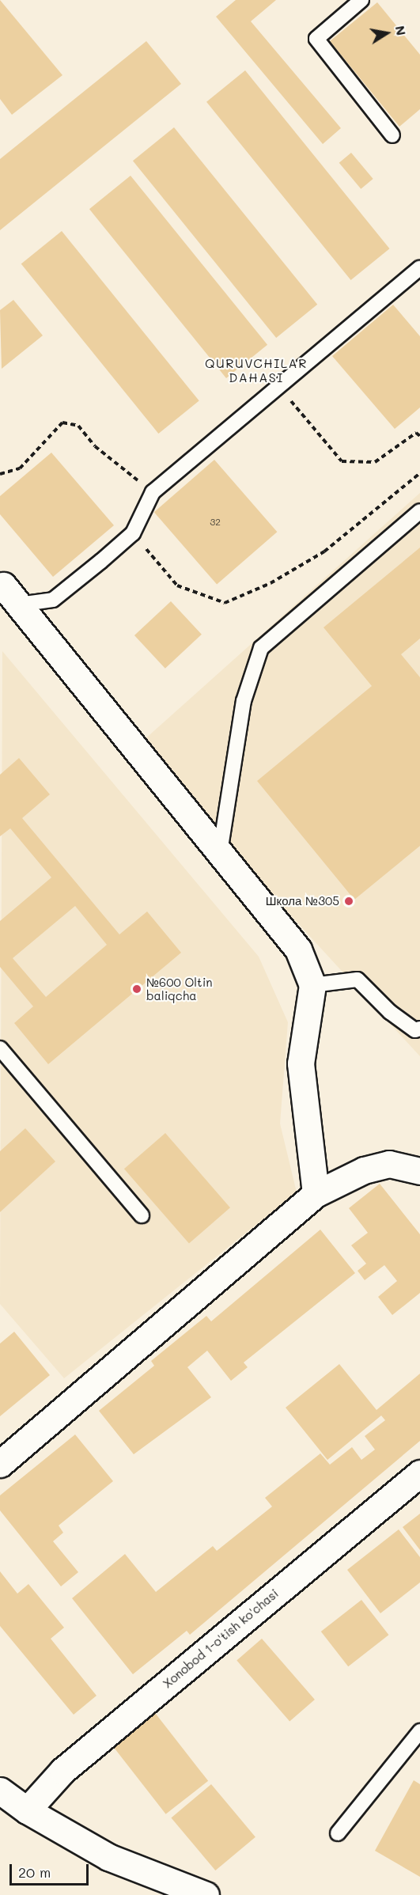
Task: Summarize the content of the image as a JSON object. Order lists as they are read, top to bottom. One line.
{"streets":{"street":["Xonobod 1-o'tish ko'chasi"]},"districts":["QURUVCHILAR DAHASI"],"places":["Школа №305","№600 Oltin baliqcha"],"house_numbers":["32"],"scale_bar":"20 m","north":"right"}
